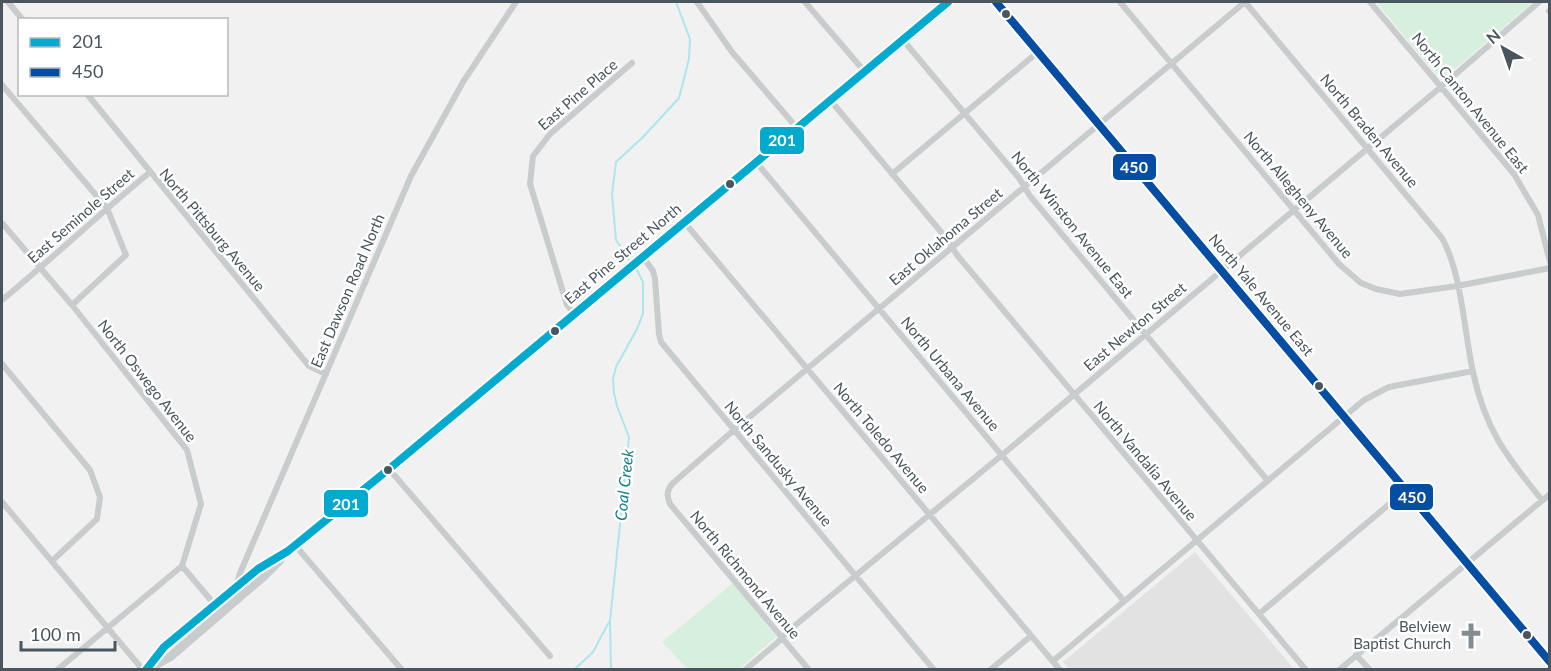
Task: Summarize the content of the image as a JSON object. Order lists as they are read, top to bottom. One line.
{"streets":{"main road":["East Pine Street North","North Yale Avenue East"],"street":["East Pine Place","North Canton Avenue East","North Braden Avenue","North Allegheny Avenue","East Seminole Street","North Winston Avenue East","North Pittsburg Avenue","East Oklahoma Street","East Dawson Road North","East Newton Street","North Urbana Avenue","North Oswego Avenue","North Toledo Avenue","North Vandalia Avenue","North Sandusky Avenue","North Richmond Avenue"]},"crossings":[["East Pine Place","East Pine Street North"],["North Canton Avenue East","East Newton Street"],["North Braden Avenue","North Allegheny Avenue"],["North Braden Avenue","East Oklahoma Street"],["North Braden Avenue","East Newton Street"],["North Allegheny Avenue","East Oklahoma Street"],["North Allegheny Avenue","East Newton Street"],["East Seminole Street","North Pittsburg Avenue"],["East Seminole Street","North Oswego Avenue"],["North Winston Avenue East","East Oklahoma Street"],["North Winston Avenue East","East Pine Street North"],["North Winston Avenue East","East Newton Street"],["North Pittsburg Avenue","East Dawson Road North"],["East Oklahoma Street","North Yale Avenue East"],["East Oklahoma Street","North Urbana Avenue"],["East Oklahoma Street","North Toledo Avenue"],["East Oklahoma Street","North Vandalia Avenue"],["East Oklahoma Street","North Sandusky Avenue"],["East Oklahoma Street","North Richmond Avenue"],["East Pine Street North","East Dawson Road North"],["East Pine Street North","North Urbana Avenue"],["East Pine Street North","North Toledo Avenue"],["East Pine Street North","North Vandalia Avenue"],["East Pine Street North","North Sandusky Avenue"],["North Yale Avenue East","East Newton Street"],["East Newton Street","North Urbana Avenue"],["East Newton Street","North Toledo Avenue"],["East Newton Street","North Vandalia Avenue"],["East Newton Street","North Sandusky Avenue"],["East Newton Street","North Richmond Avenue"]],"water":["Coal Creek"],"places":{"church":["Belview Baptist Church"]},"lines":["transit line 201","transit line 450"],"legend":["201","450"],"scale_bar":"100 m","north":"top left"}
